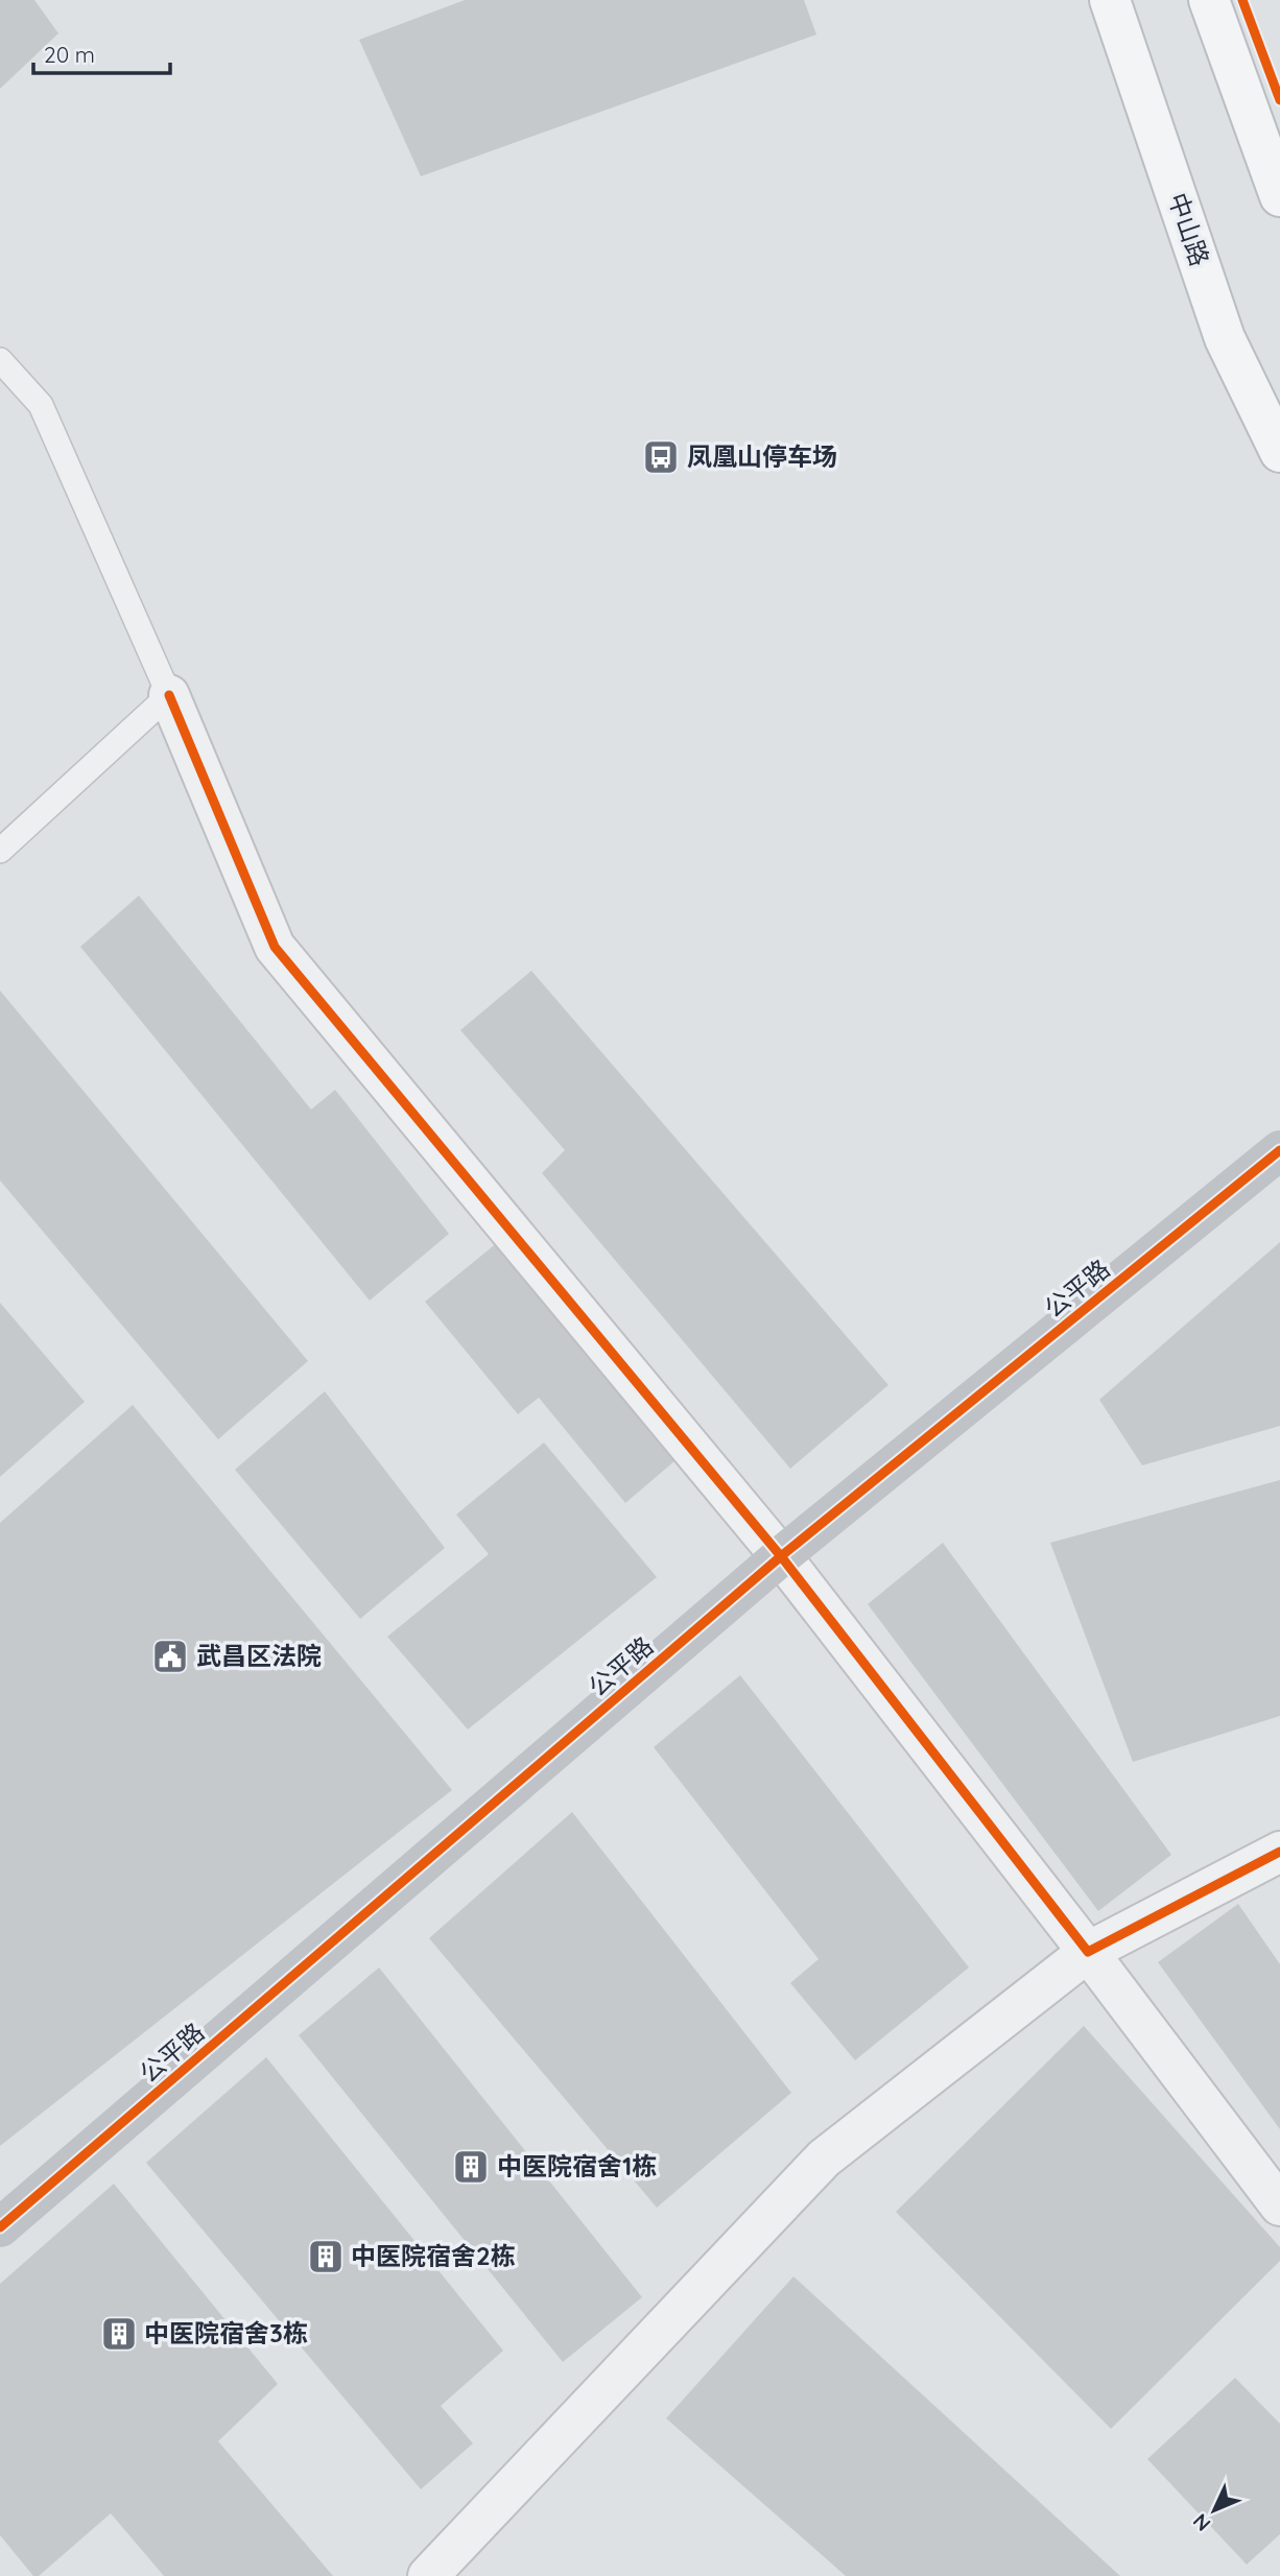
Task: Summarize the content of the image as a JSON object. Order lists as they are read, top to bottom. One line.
{"streets":{"main road":["中山路"],"street":["公平路"]},"places":{"bus stop":["凤凰山停车场"],"public building":["武昌区法院"],"building":["中医院宿舍1栋","中医院宿舍2栋","中医院宿舍3栋"]},"scale_bar":"20 m","north":"bottom left"}
